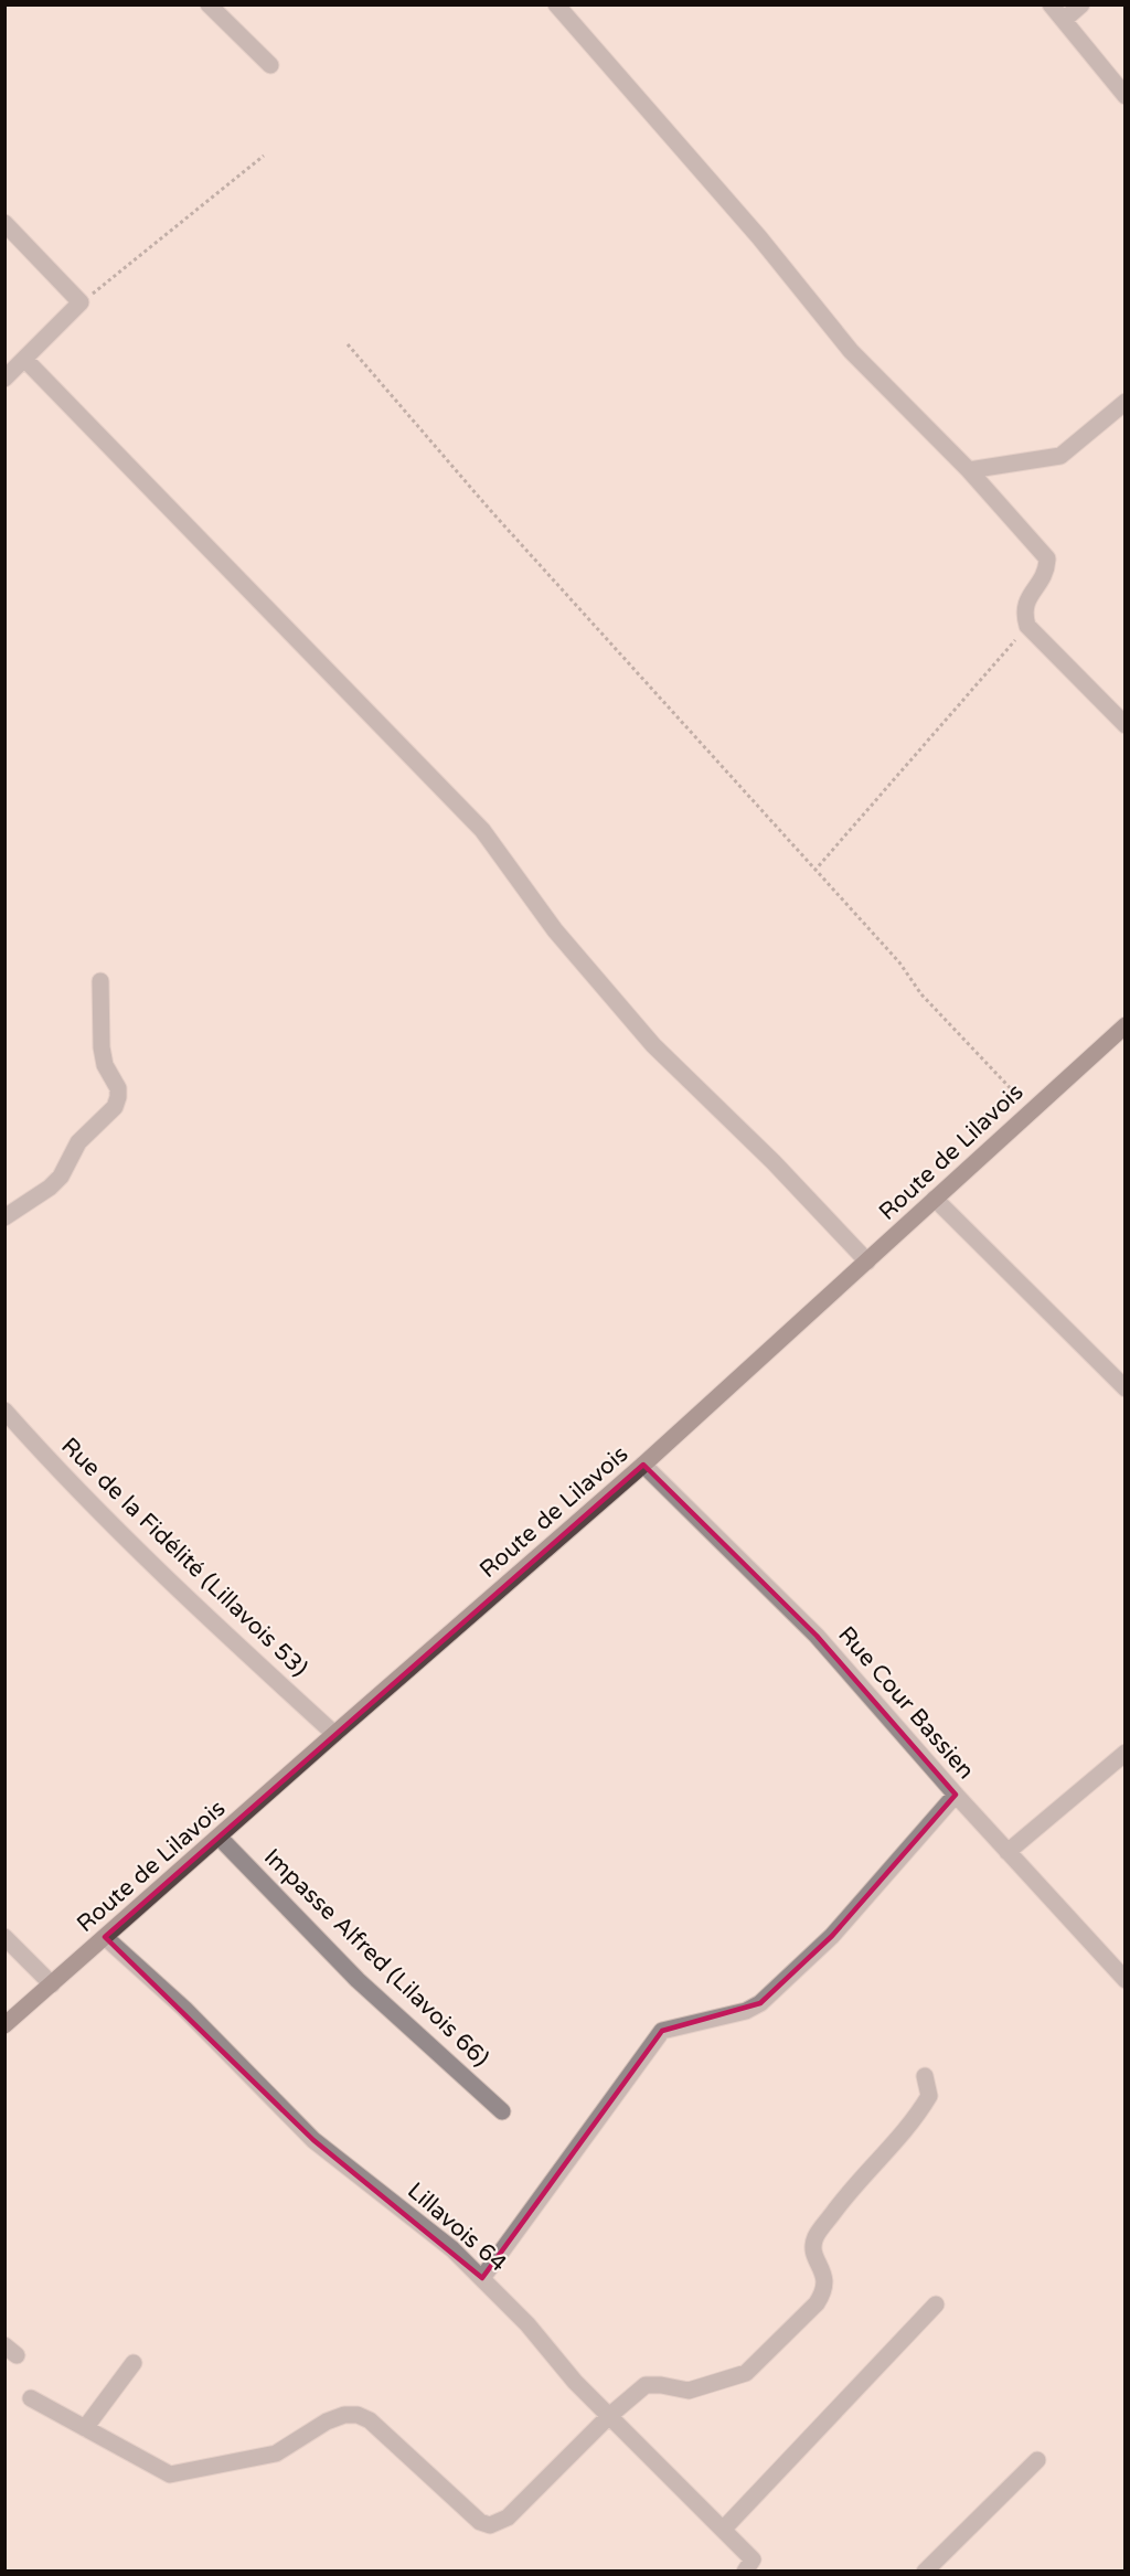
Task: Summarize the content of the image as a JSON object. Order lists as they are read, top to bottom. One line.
{"streets":{"main road":["Route de Lilavois"],"street":["Rue de la Fidélité (Lillavois 53)","Rue Cour Bassien","Impasse Alfred (Lilavois 66)","Lillavois 64"]},"crossings":[["Route de Lilavois","Rue de la Fidélité (Lillavois 53)"],["Route de Lilavois","Rue Cour Bassien"],["Route de Lilavois","Impasse Alfred (Lilavois 66)"],["Route de Lilavois","Lillavois 64"]]}
